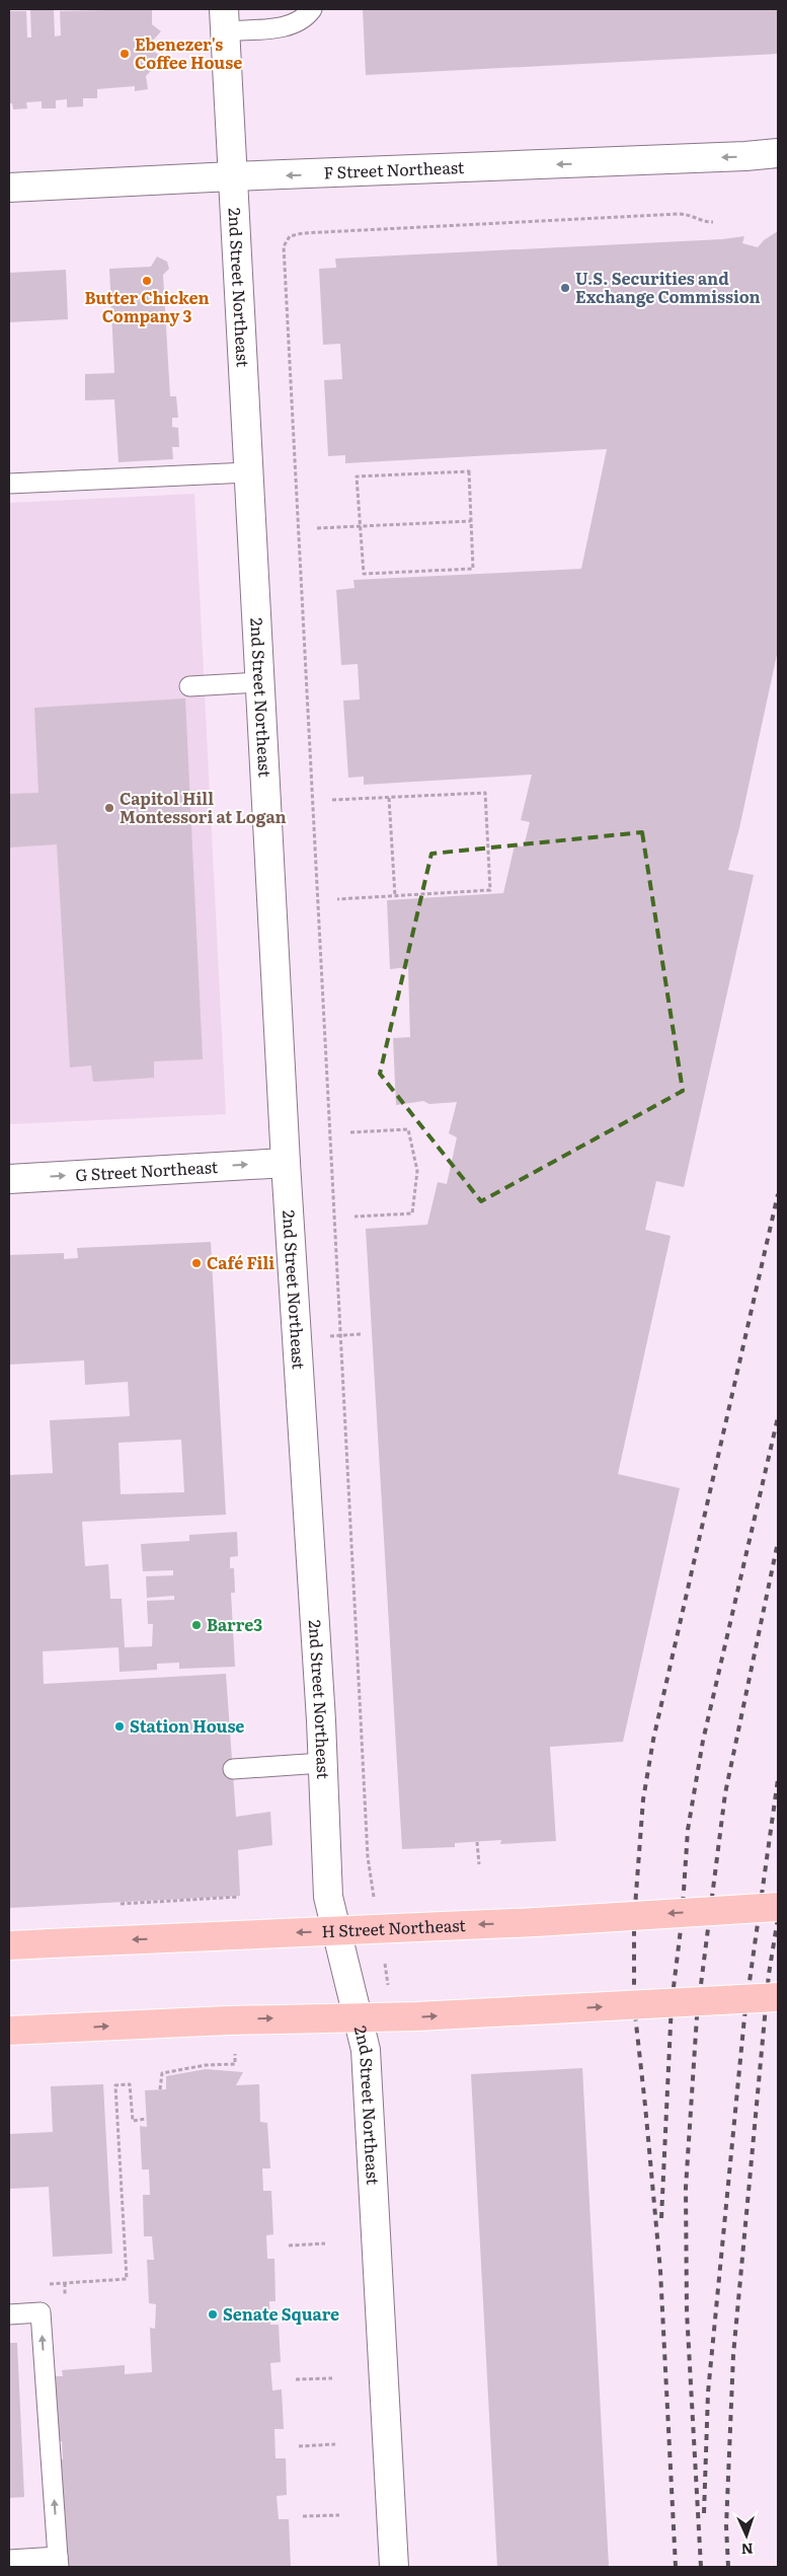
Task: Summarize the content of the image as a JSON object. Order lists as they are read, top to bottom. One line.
{"streets":{"main road":["H Street Northeast"],"street":["F Street Northeast","2nd Street Northeast","G Street Northeast"]},"crossings":[["F Street Northeast","2nd Street Northeast"],["2nd Street Northeast","G Street Northeast"]],"one_way":["F Street Northeast","G Street Northeast"],"places":["Ebenezer's Coffee House","Butter Chicken Company 3","U.S. Securities and Exchange Commission","Capitol Hill Montessori at Logan","Café Fili","Barre3","Station House","Senate Square"],"north":"bottom"}
